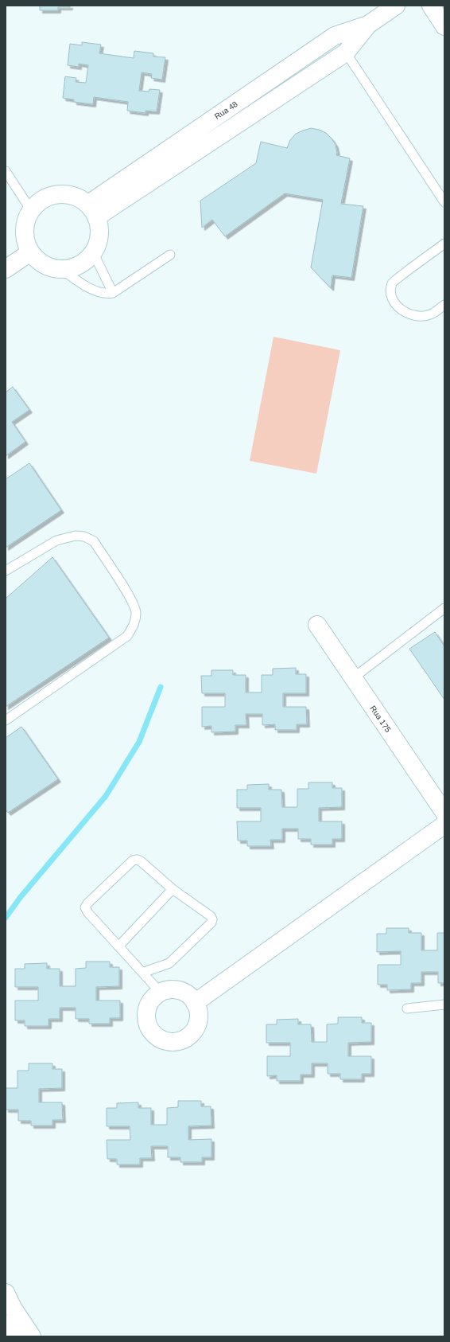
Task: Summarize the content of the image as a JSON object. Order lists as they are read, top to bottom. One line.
{"streets":{"street":["Rua 48","Rua 175"]}}
